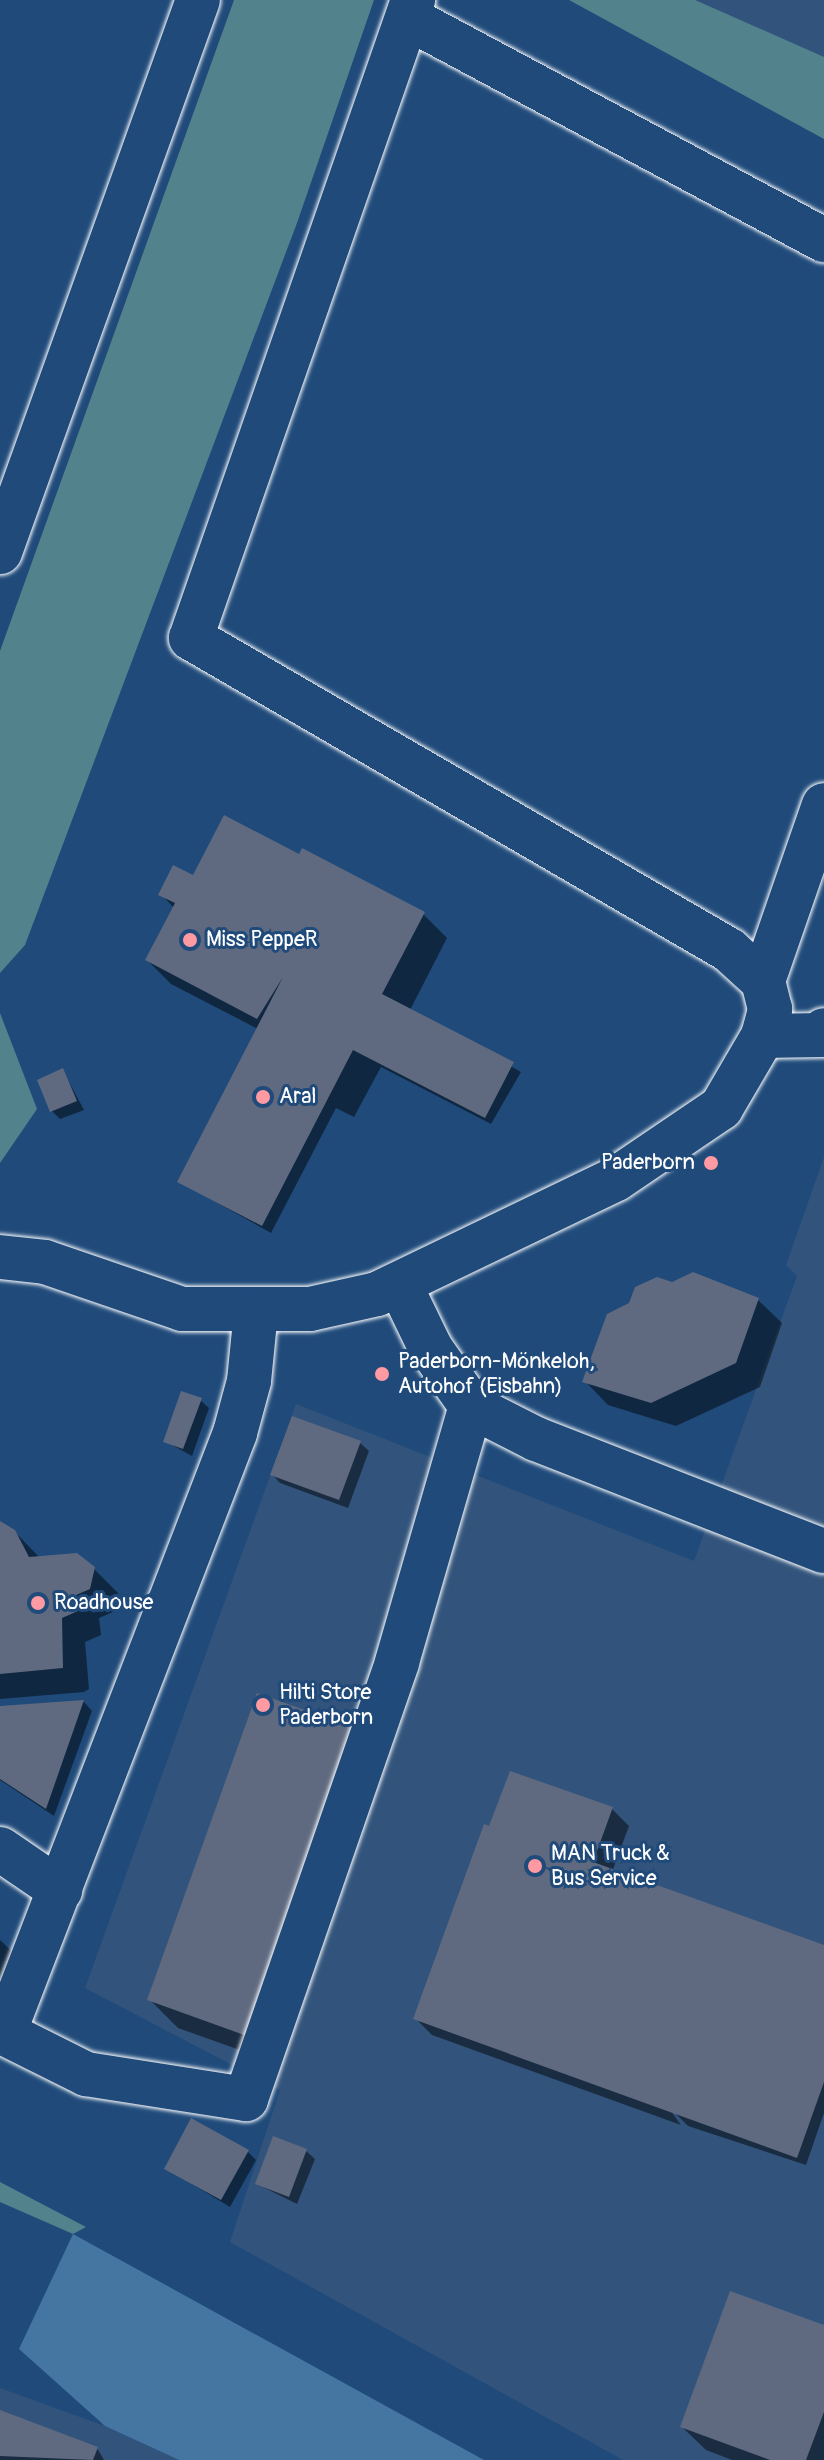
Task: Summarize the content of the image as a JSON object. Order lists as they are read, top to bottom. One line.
{"places":["Miss PeppeR","Aral","Paderborn","Paderborn-Mönkeloh, Autohof (Eisbahn)","Roadhouse","Hilti Store Paderborn","MAN Truck & Bus Service"]}
